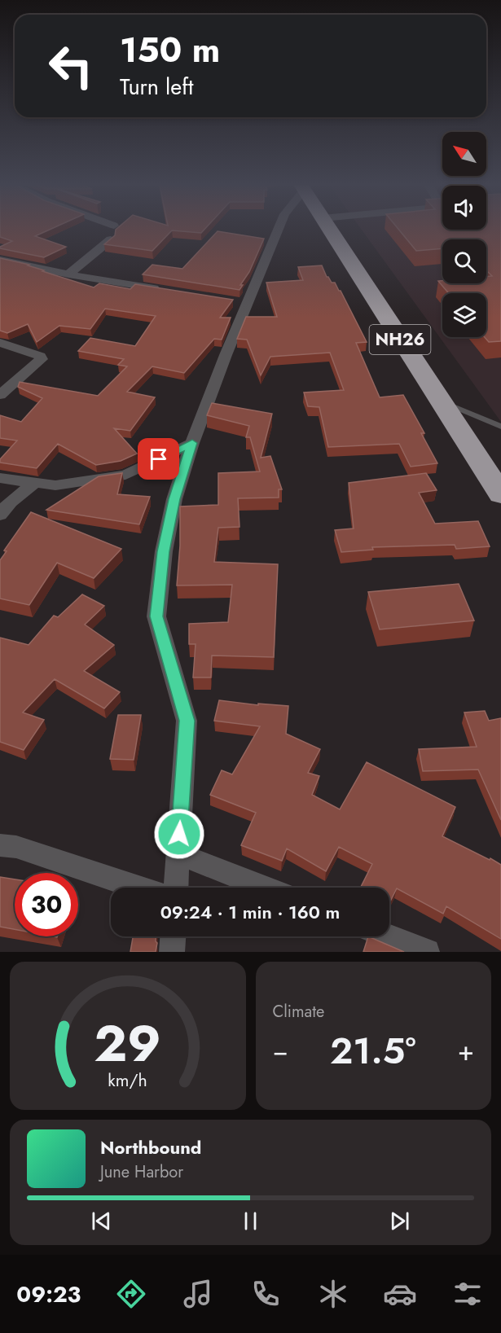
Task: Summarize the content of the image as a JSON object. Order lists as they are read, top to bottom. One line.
{"streets":{"highway":["NH26"]},"north":"top left","page":{"turn":["150 m","Turn left"],"limit":"30","trip":"09:24 · 1 min · 160 m","tile":"Climate","heat":["−","21.5°","+"],"song":["Northbound","June Harbor"],"tabs":"09:23","gauge":["29","km/h"]}}
